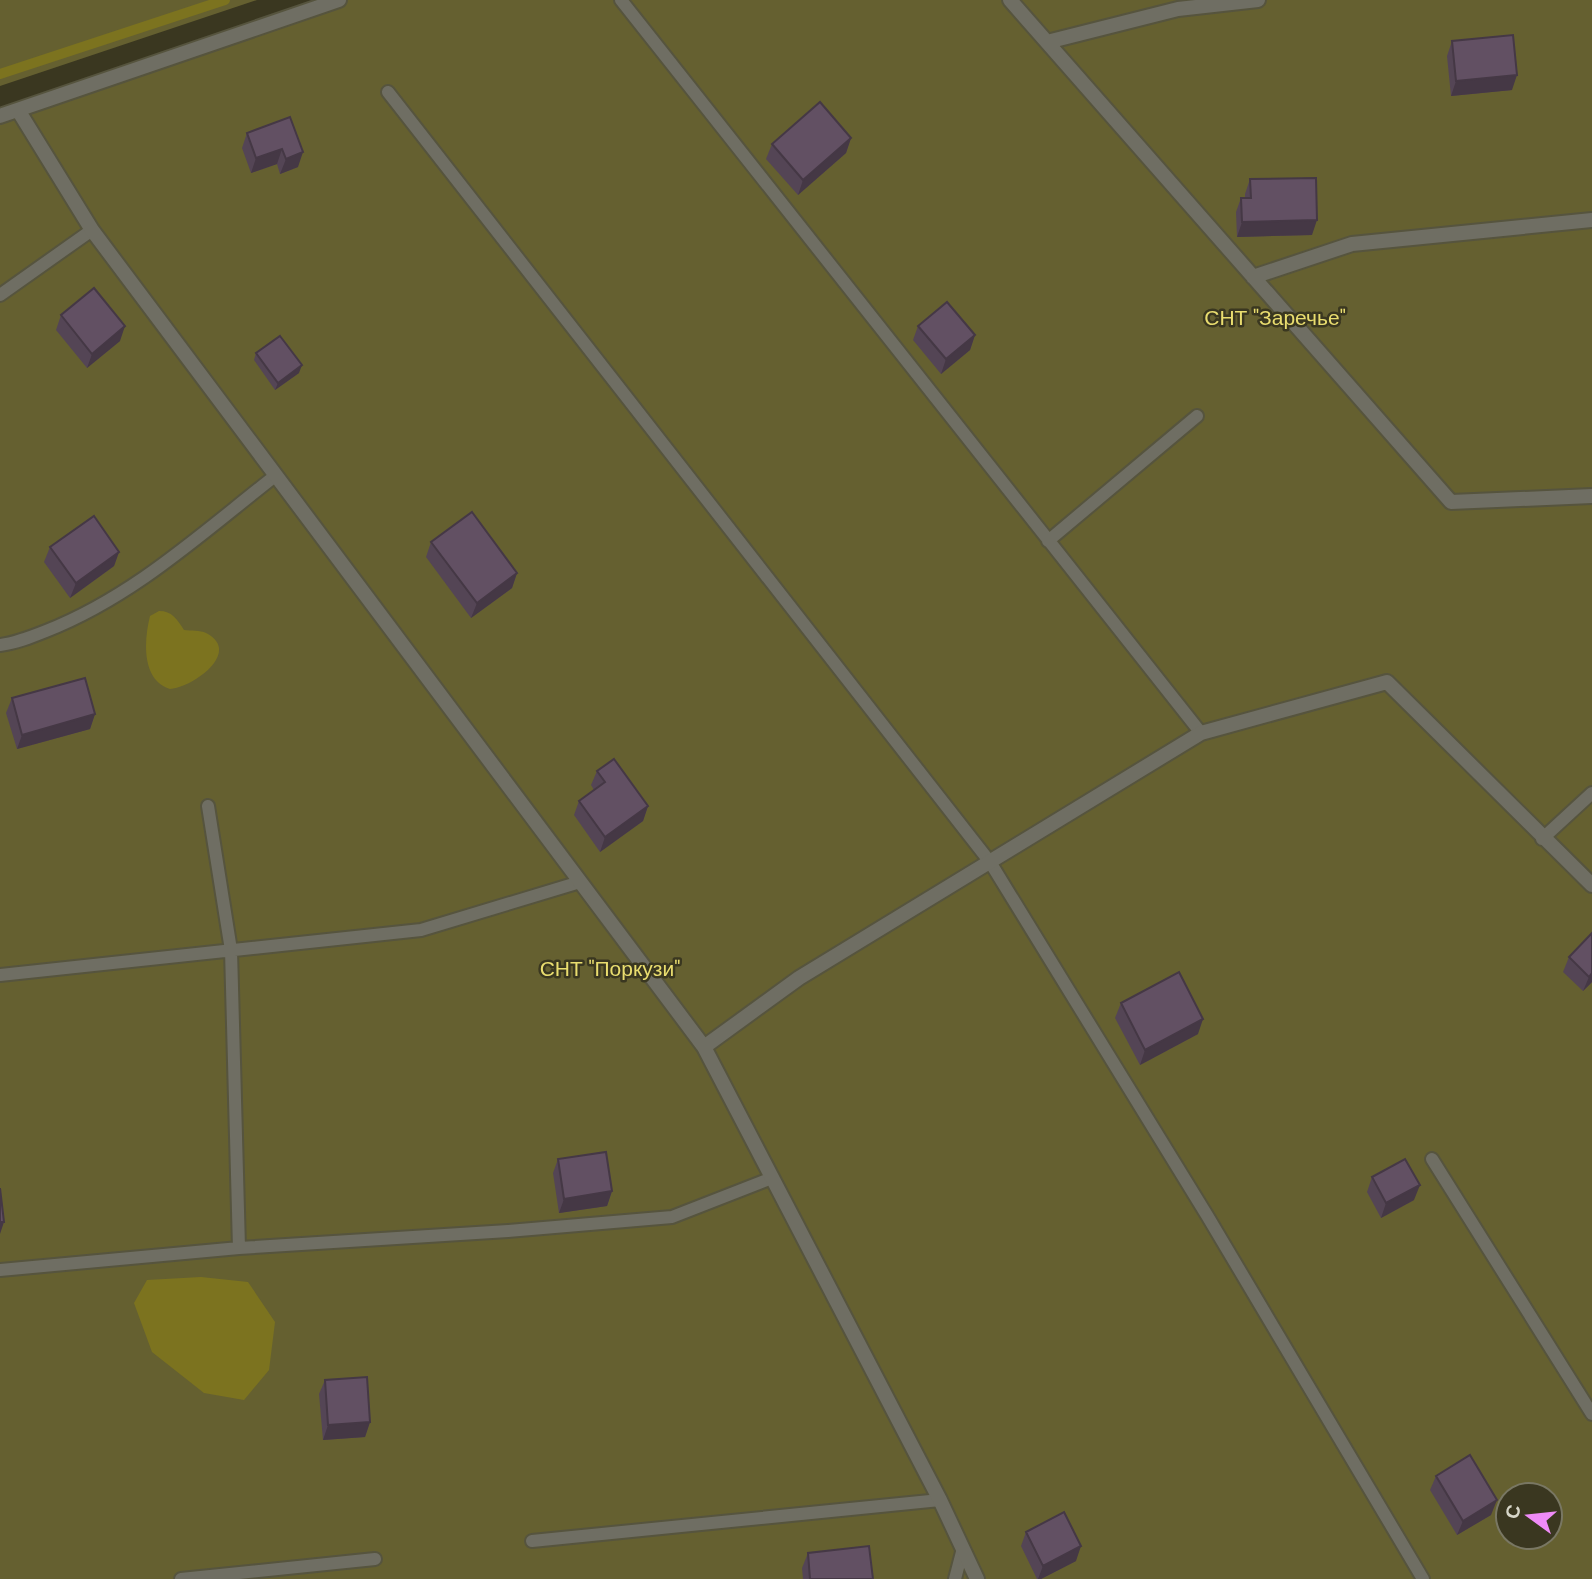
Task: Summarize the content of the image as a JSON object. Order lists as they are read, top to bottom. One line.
{"parks":["СНТ \"Заречье\"","СНТ \"Поркузи\""],"north":"left"}
